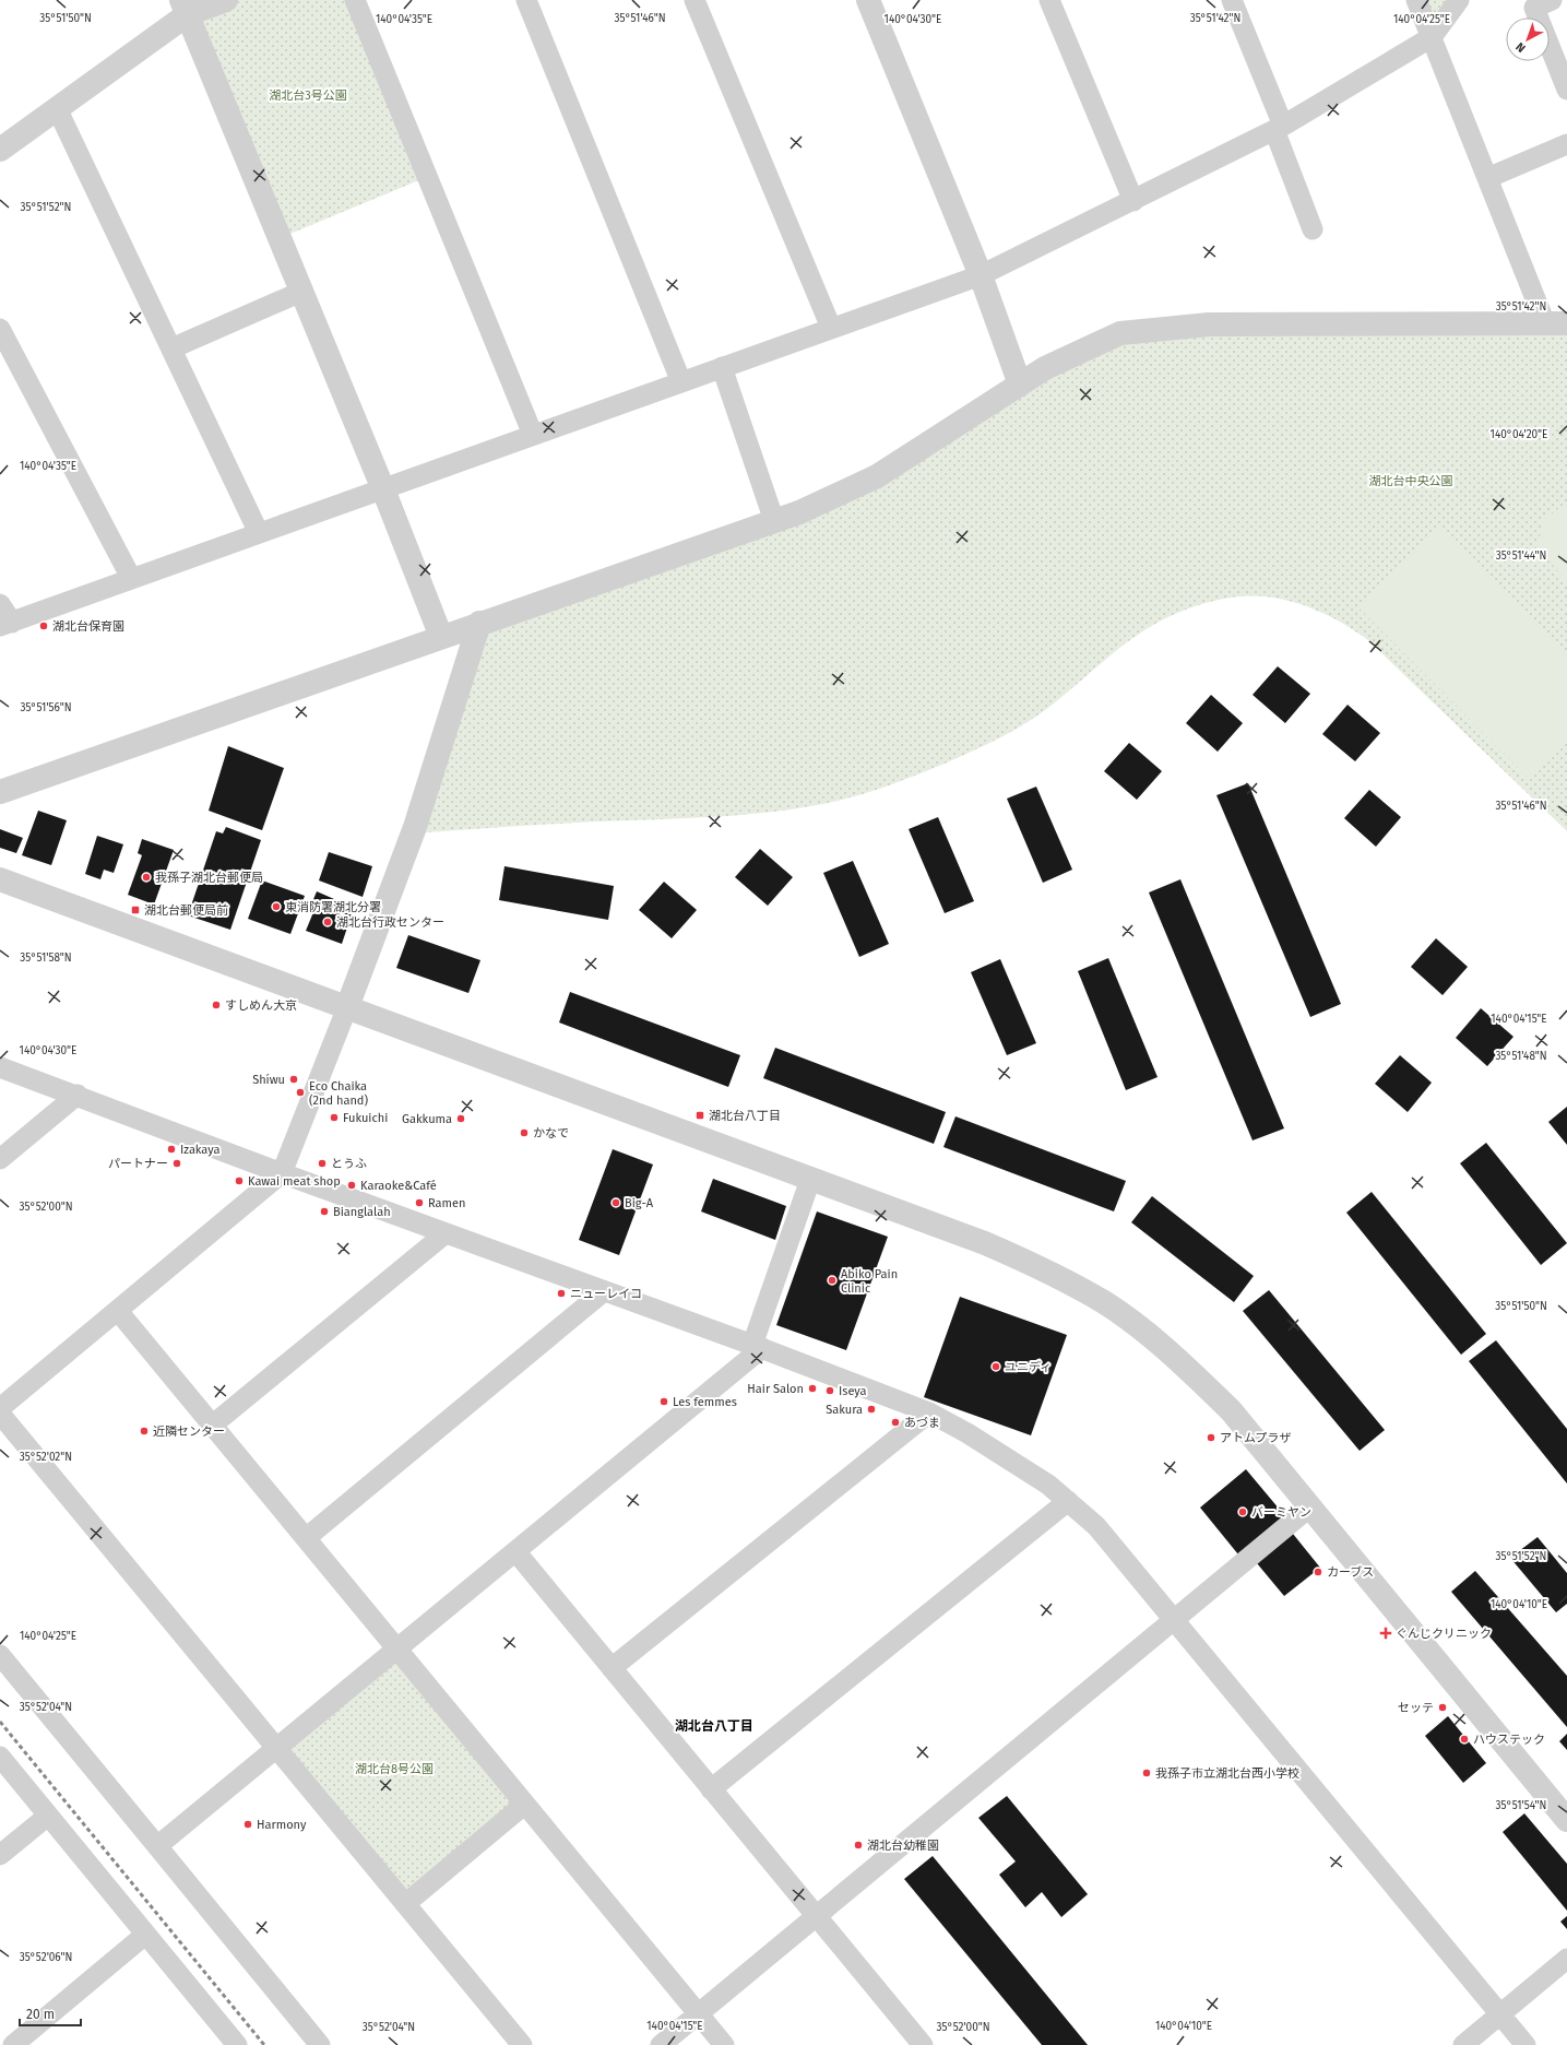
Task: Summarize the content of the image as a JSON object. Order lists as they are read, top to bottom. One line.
{"districts":["湖北台八丁目"],"parks":["湖北台3号公園","湖北台中央公園","湖北台8号公園"],"places":{"other":["湖北台保育園","我孫子湖北台郵便局","東消防署湖北分署","湖北台行政センター","すしめん大京","Shíwu","Eco Chaika (2nd hand)","Fukuichi","Gakkuma","かなで","Izakaya","パートナー","とうふ","Kawai meat shop","Karaoke&Café","Ramen","Big-A","Bianglalah","Abiko Pain Clinic","ニューレイコ","ユニディ","Hair Salon","Iseya","Les femmes","Sakura","あづま","近隣センター","アトムプラザ","バーミヤン","カーブス","セッテ","ハウステック","我孫子市立湖北台西小学校","Harmony","湖北台幼稚園"],"transit":["湖北台郵便局前","湖北台八丁目"],"health":["ぐんじクリニック"]},"scale_bar":"20 m","north":"bottom left","coordinates":["35°51'50\"N","35°51'46\"N","35°51'42\"N","140°04'35\"E","140°04'30\"E","140°04'25\"E","35°51'52\"N","140°04'20\"E","35°51'44\"N","35°51'56\"N","35°51'58\"N","140°04'15\"E","35°51'48\"N","35°52'00\"N","35°52'02\"N","140°04'10\"E","35°52'04\"N","35°51'54\"N","35°52'06\"N"]}
